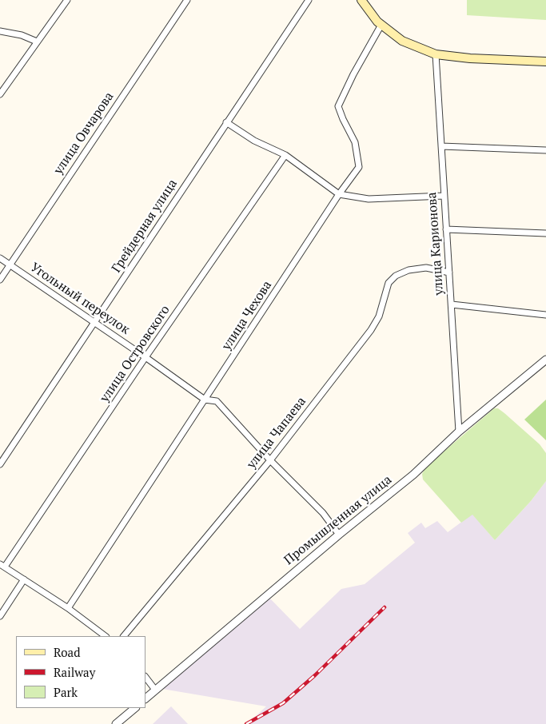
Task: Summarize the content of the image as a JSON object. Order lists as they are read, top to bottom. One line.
{"streets":{"street":["улица Овчарова","Грейдерная улица","улица Карионова","Угольный переулок","улица Чехова","улица Островского","улица Чапаева","Промышленная улица"]},"crossings":[["улица Овчарова","Угольный переулок"],["Грейдерная улица","Угольный переулок"],["улица Карионова","улица Чапаева"],["улица Карионова","Промышленная улица"],["Угольный переулок","улица Чехова"],["Угольный переулок","улица Островского"],["Угольный переулок","улица Чапаева"],["Угольный переулок","Промышленная улица"]],"legend":["Road","Railway","Park"]}
